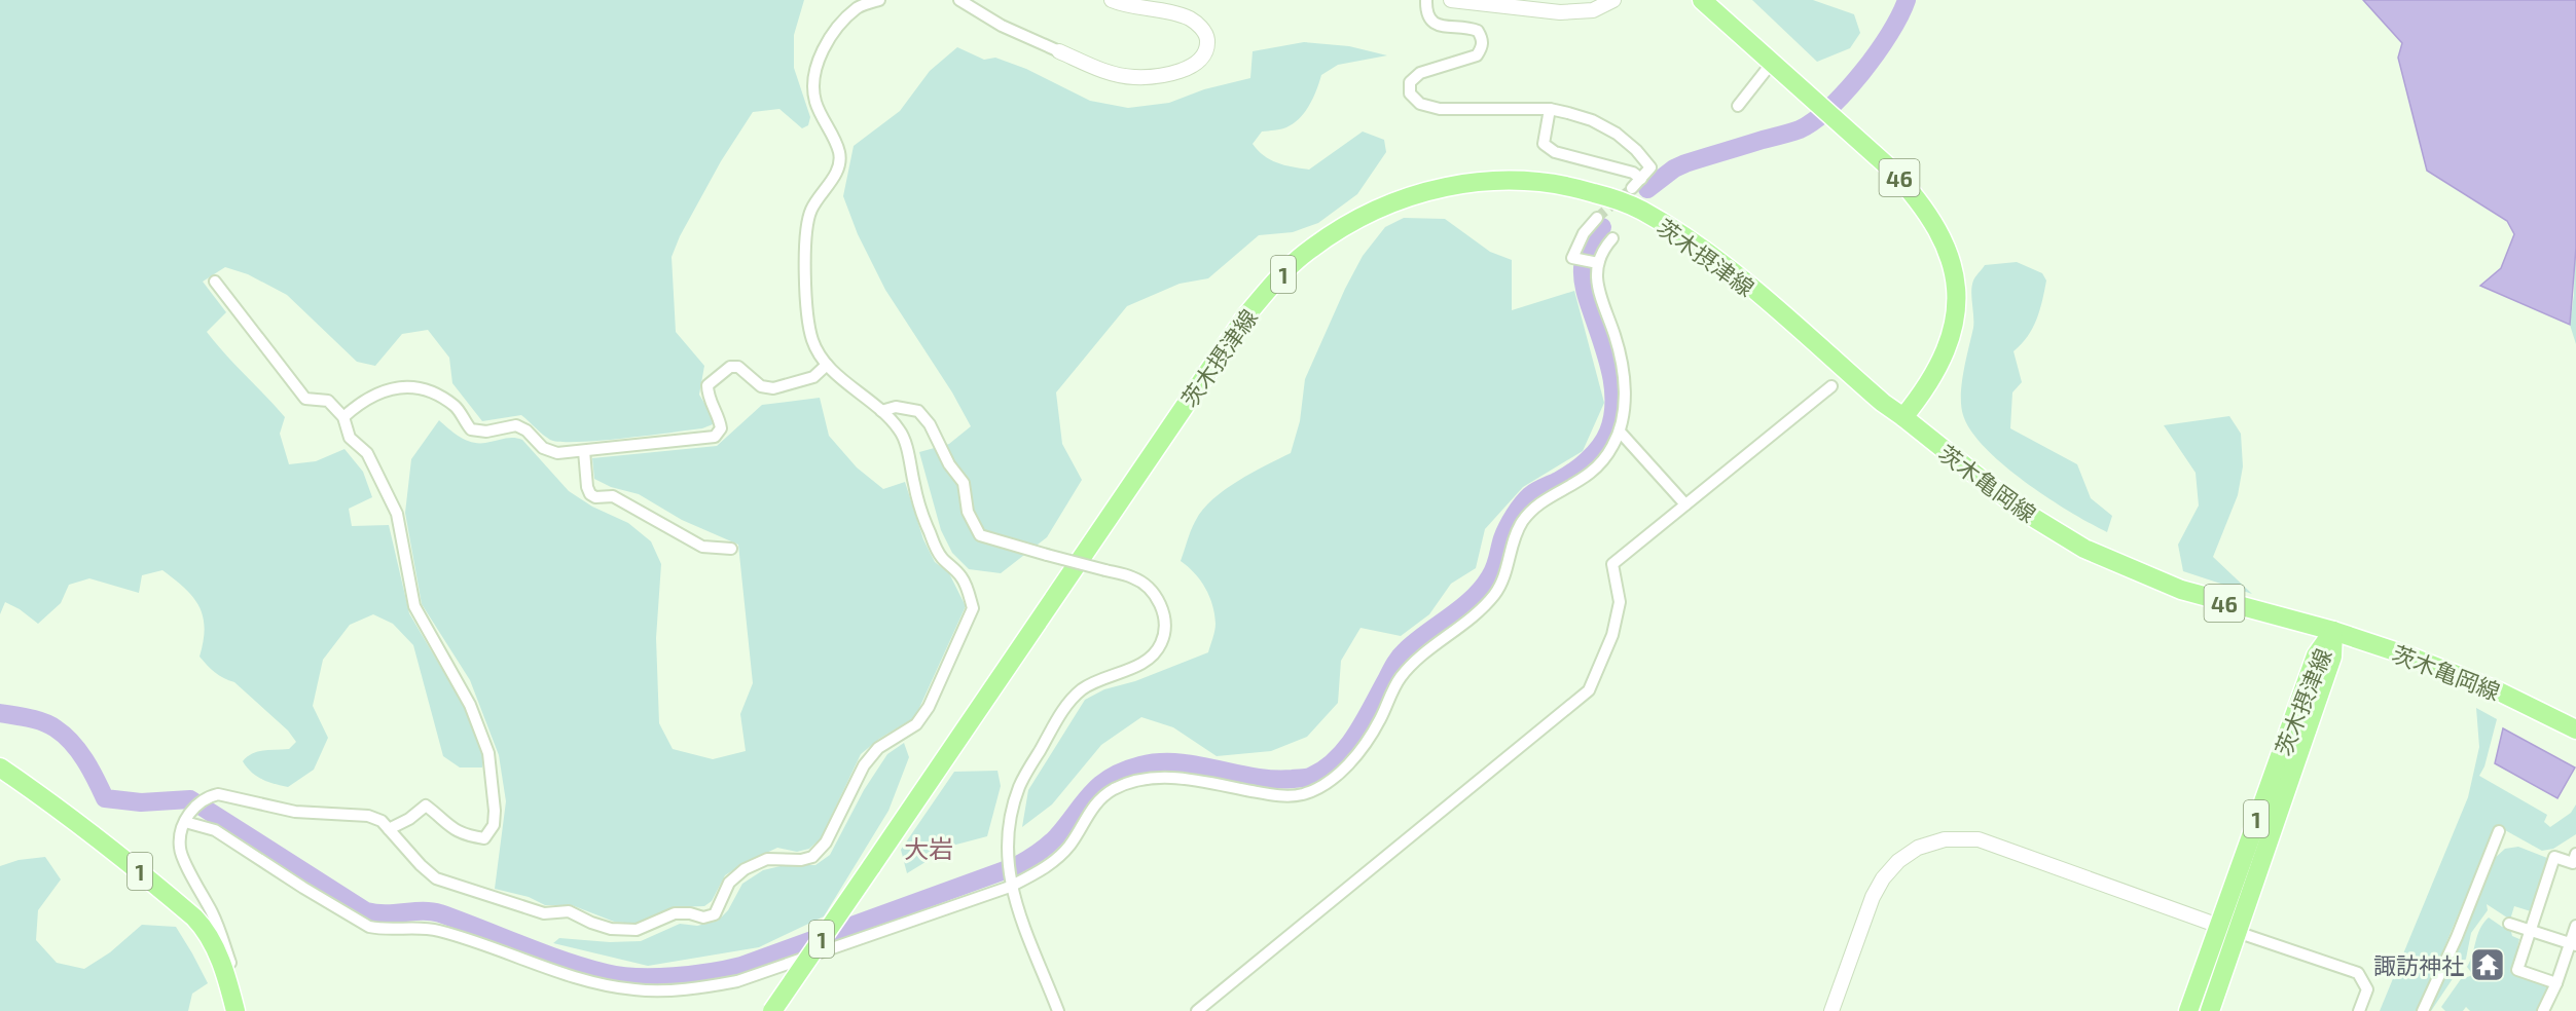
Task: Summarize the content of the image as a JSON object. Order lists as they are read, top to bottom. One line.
{"streets":{"main road":["46","茨木摂津線","1","茨木亀岡線"]},"crossings":[["46","茨木摂津線"],["46","茨木亀岡線"],["茨木摂津線","茨木亀岡線"]],"districts":["大岩"],"places":{"temple":["諏訪神社"]}}
